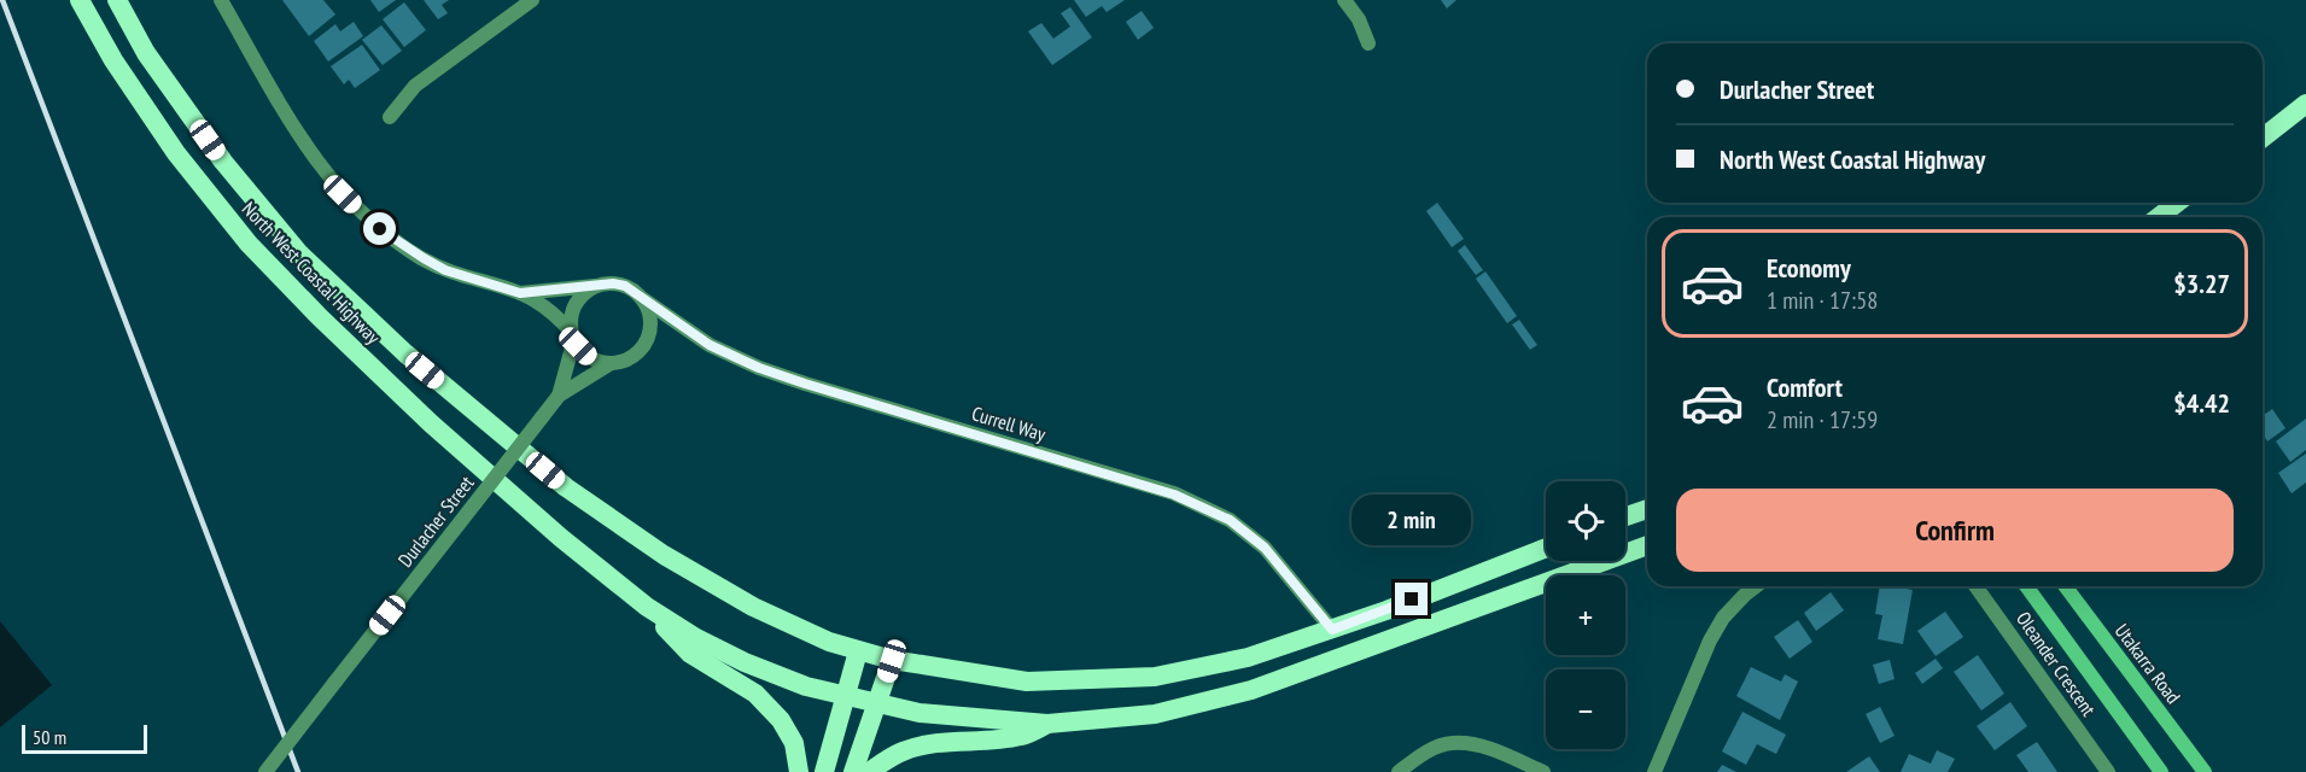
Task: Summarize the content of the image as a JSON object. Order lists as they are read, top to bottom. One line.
{"streets":{"highway":["North West Coastal Highway"],"main road":["Utakarra Road"],"street":["Currell Way","Durlacher Street","Oleander Crescent"]},"crossings":[["North West Coastal Highway","Currell Way"],["Currell Way","Durlacher Street"]],"scale_bar":"50 m","page":{"banner":["Durlacher Street","North West Coastal Highway"],"list":[{"name":"Economy","note":"1 min · 17:58","value":"$3.27"},{"name":"Comfort","note":"2 min · 17:59","value":"$4.42"}],"buttons":"Confirm","map_buttons":["+","−"],"bubble":"2 min","scale":"50 m"}}
